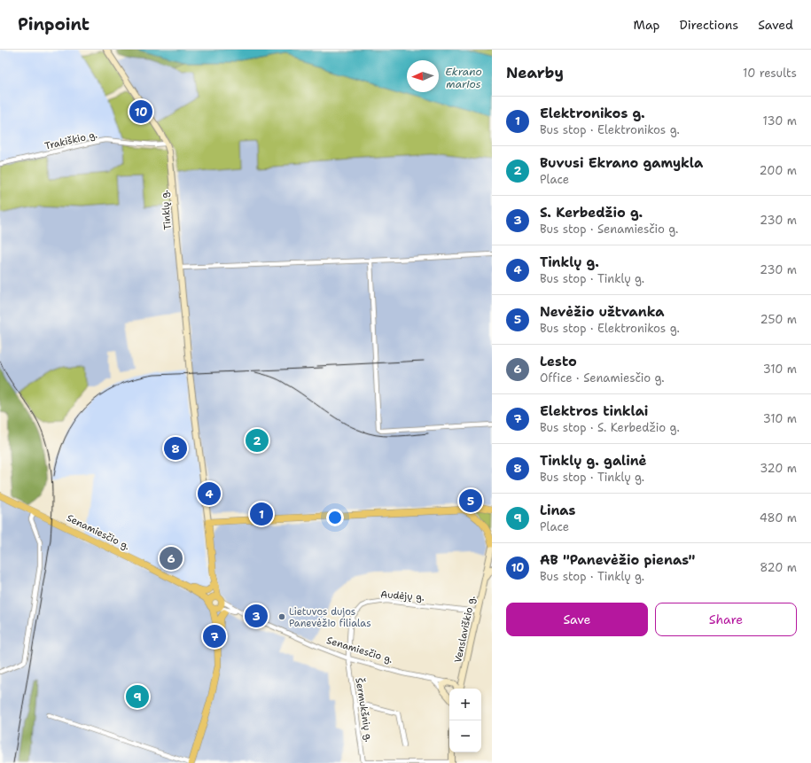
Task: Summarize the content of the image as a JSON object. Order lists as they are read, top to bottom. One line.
{"streets":{"main road":["Tinklų g.","Senamiesčio g.","Venslaviškio g."],"street":["Trakiškio g.","Audėjų g.","Šermukšnių g."]},"crossings":[["Trakiškio g.","Tinklų g."],["Tinklų g.","Senamiesčio g."],["Senamiesčio g.","Audėjų g."],["Senamiesčio g.","Šermukšnių g."],["Audėjų g.","Venslaviškio g."],["Audėjų g.","Šermukšnių g."]],"water":["Ekrano marios"],"places":["Lietuvos dujos Panevėžio filialas"],"north":"left","page":{"header":"Pinpoint","nav":["Map","Directions","Saved"],"heading":["Nearby","10 results"],"list":[{"mark":"1","name":"Elektronikos g.","note":"Bus stop · Elektronikos g.","value":"130 m"},{"mark":"2","name":"Buvusi Ekrano gamykla","note":"Place","value":"200 m"},{"mark":"3","name":"S. Kerbedžio g.","note":"Bus stop · Senamiesčio g.","value":"230 m"},{"mark":"4","name":"Tinklų g.","note":"Bus stop · Tinklų g.","value":"230 m"},{"mark":"5","name":"Nevėžio užtvanka","note":"Bus stop · Elektronikos g.","value":"250 m"},{"mark":"6","name":"Lesto","note":"Office · Senamiesčio g.","value":"310 m"},{"mark":"7","name":"Elektros tinklai","note":"Bus stop · S. Kerbedžio g.","value":"310 m"},{"mark":"8","name":"Tinklų g. galinė","note":"Bus stop · Tinklų g.","value":"320 m"},{"mark":"9","name":"Linas","note":"Place","value":"480 m"},{"mark":"10","name":"AB \"Panevėžio pienas\"","note":"Bus stop · Tinklų g.","value":"820 m"}],"pins":["10","2","8","4","5","1","6","3","7","9"],"buttons":["Save","Share"],"map_buttons":["+","−"]}}
